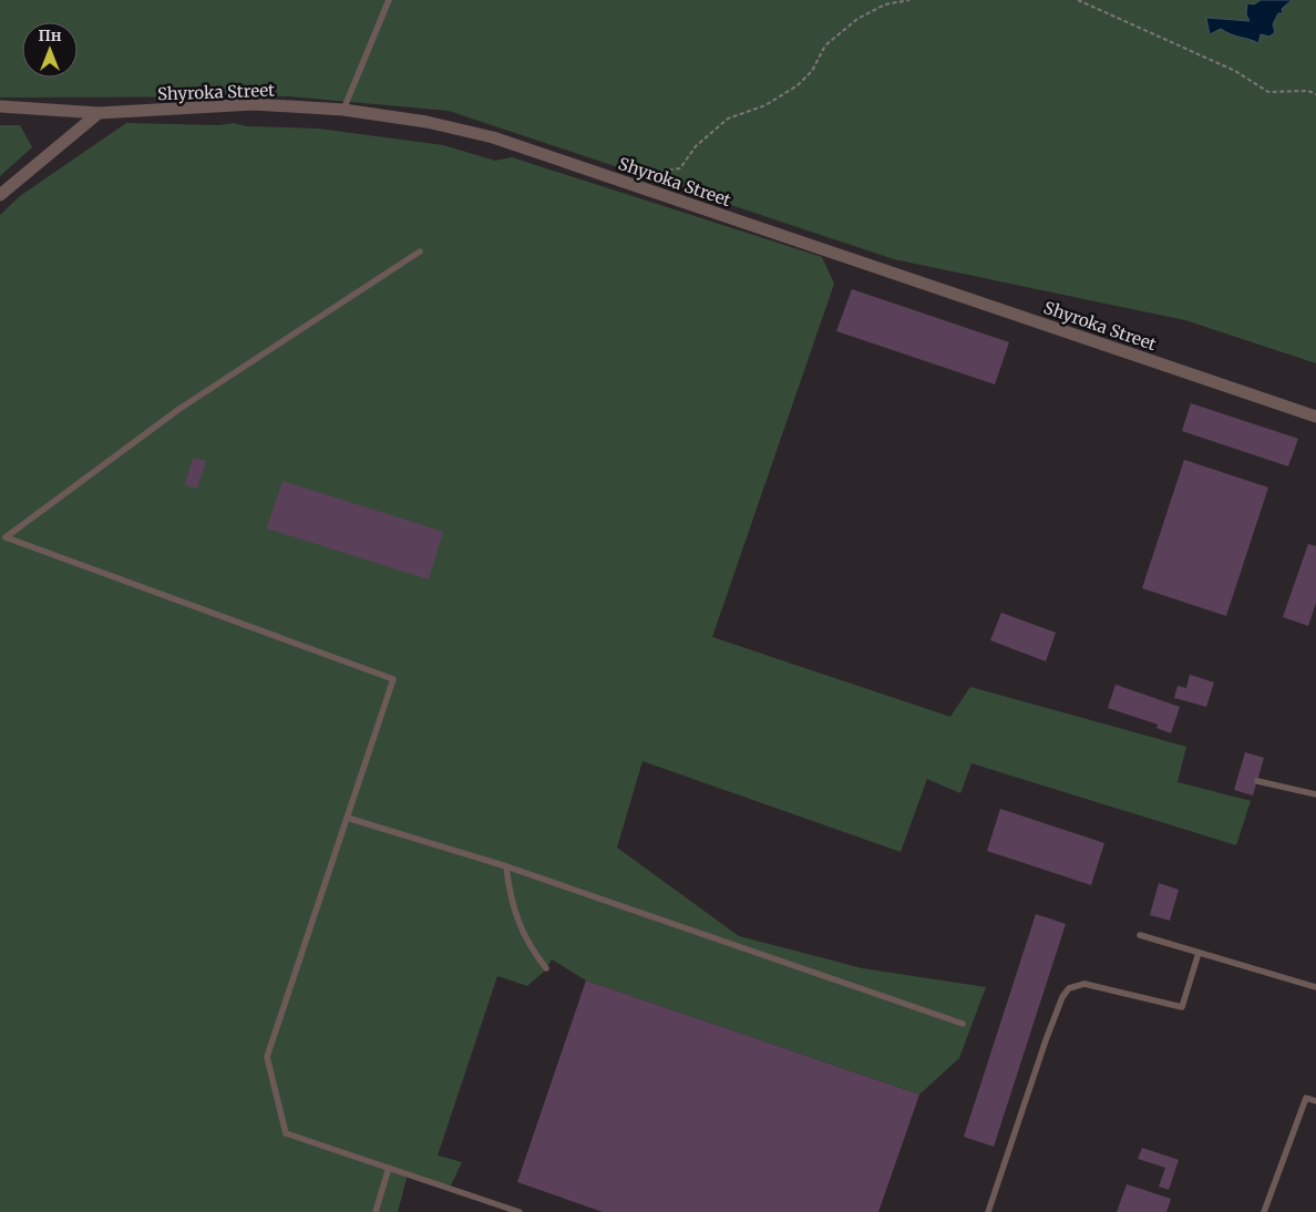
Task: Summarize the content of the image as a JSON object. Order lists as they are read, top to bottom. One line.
{"streets":{"street":["Shyroka Street"]},"north":"top"}
